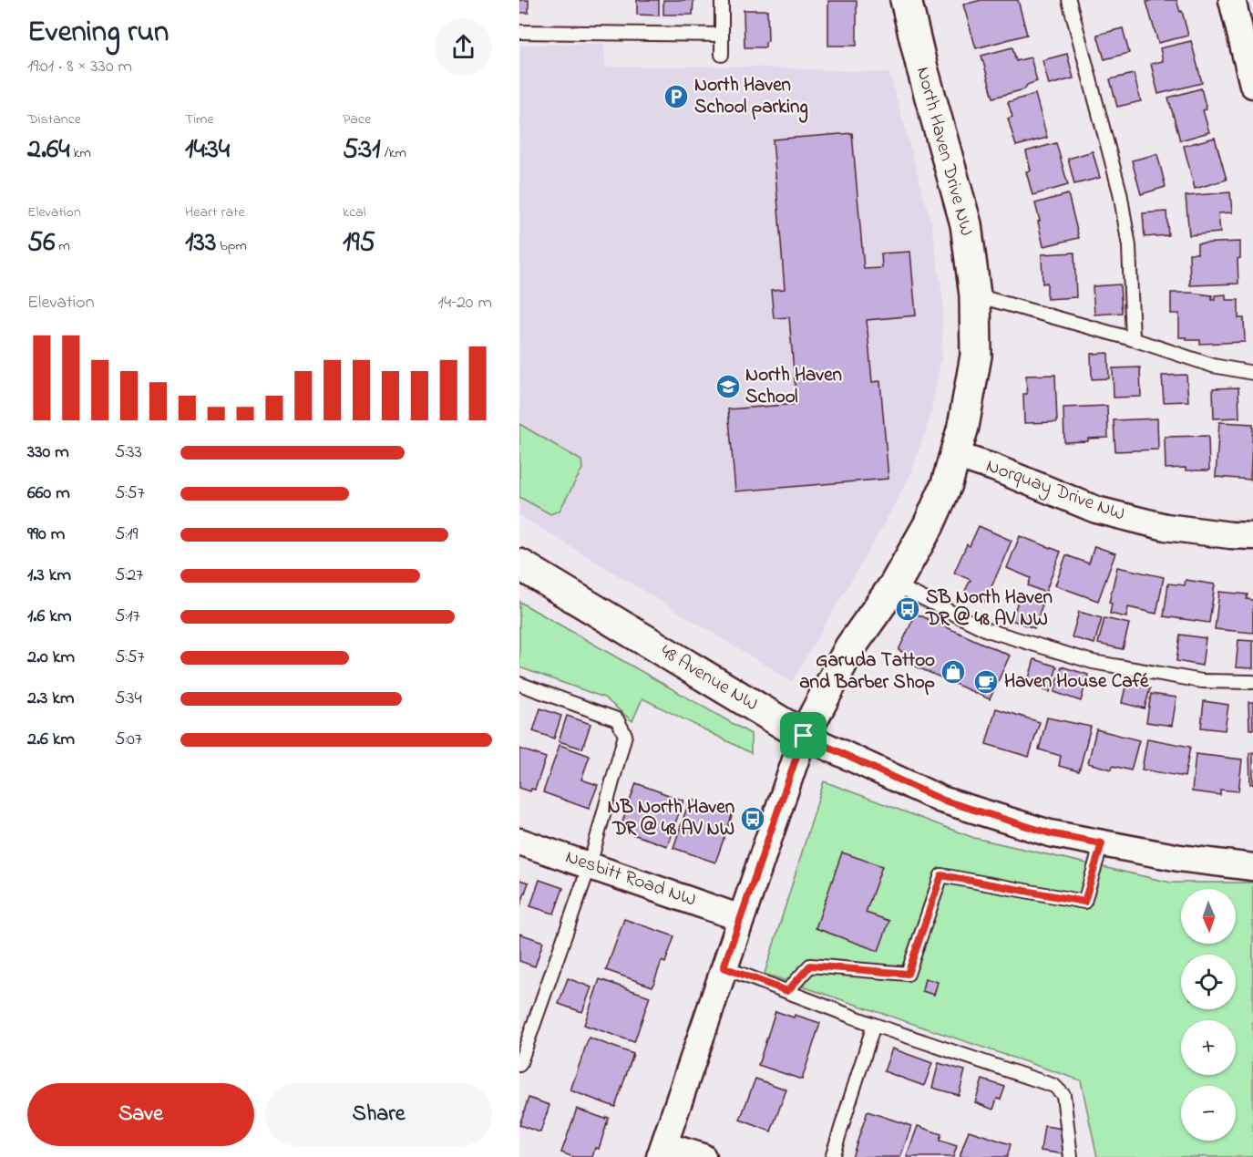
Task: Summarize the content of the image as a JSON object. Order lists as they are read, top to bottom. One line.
{"streets":{"street":["North Haven Drive NW","Norquay Drive NW","48 Avenue NW","Nesbitt Road NW"]},"crossings":[["North Haven Drive NW","Norquay Drive NW"],["North Haven Drive NW","48 Avenue NW"],["North Haven Drive NW","Nesbitt Road NW"]],"places":{"parking":["North Haven School parking"],"school or university":["North Haven School"],"bus stop":["SB North Haven DR @ 48 AV NW","NB North Haven DR @ 48 AV NW"],"shop":["Garuda Tattoo and Barber Shop"],"cafe":["Haven House Café"]},"north":"bottom","page":{"heading":["Evening run","19:01 · 8 × 330 m"],"stats":[["Distance","2.64 km"],["Time","14:34"],["Pace","5:31 /km"],["Elevation","56 m"],["Heart rate","133 bpm"],["kcal","195"]],"chart":["Elevation","14–20 m"],"list":[{"name":"330 m","note":"5:33"},{"name":"660 m","note":"5:57"},{"name":"990 m","note":"5:19"},{"name":"1.3 km","note":"5:27"},{"name":"1.6 km","note":"5:17"},{"name":"2.0 km","note":"5:57"},{"name":"2.3 km","note":"5:34"},{"name":"2.6 km","note":"5:07"}],"map_buttons":["+","−"],"buttons":["Save","Share"]}}
